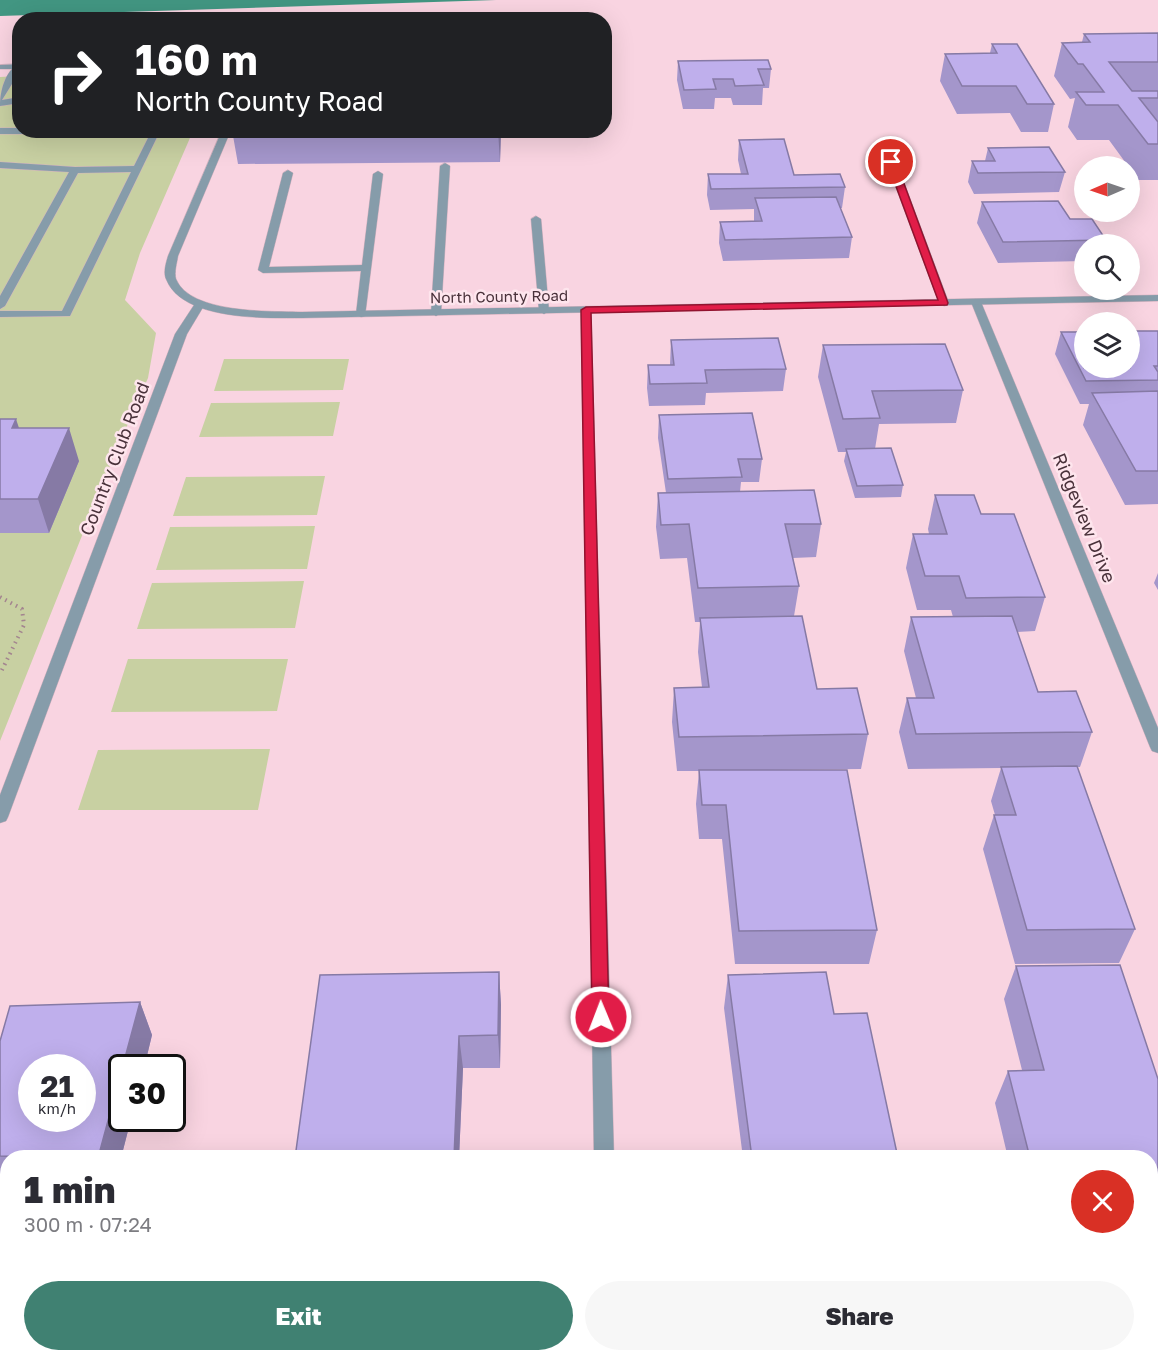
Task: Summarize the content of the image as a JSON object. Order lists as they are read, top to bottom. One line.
{"streets":{"street":["North County Road","Country Club Road","Ridgeview Drive"]},"crossings":[["North County Road","Country Club Road"],["North County Road","Ridgeview Drive"]],"north":"left","page":{"turn":["160 m","North County Road"],"speed":"21 km/h","limit":"30","heading":["1 min","300 m · 07:24"],"buttons":["Exit","Share"]}}
